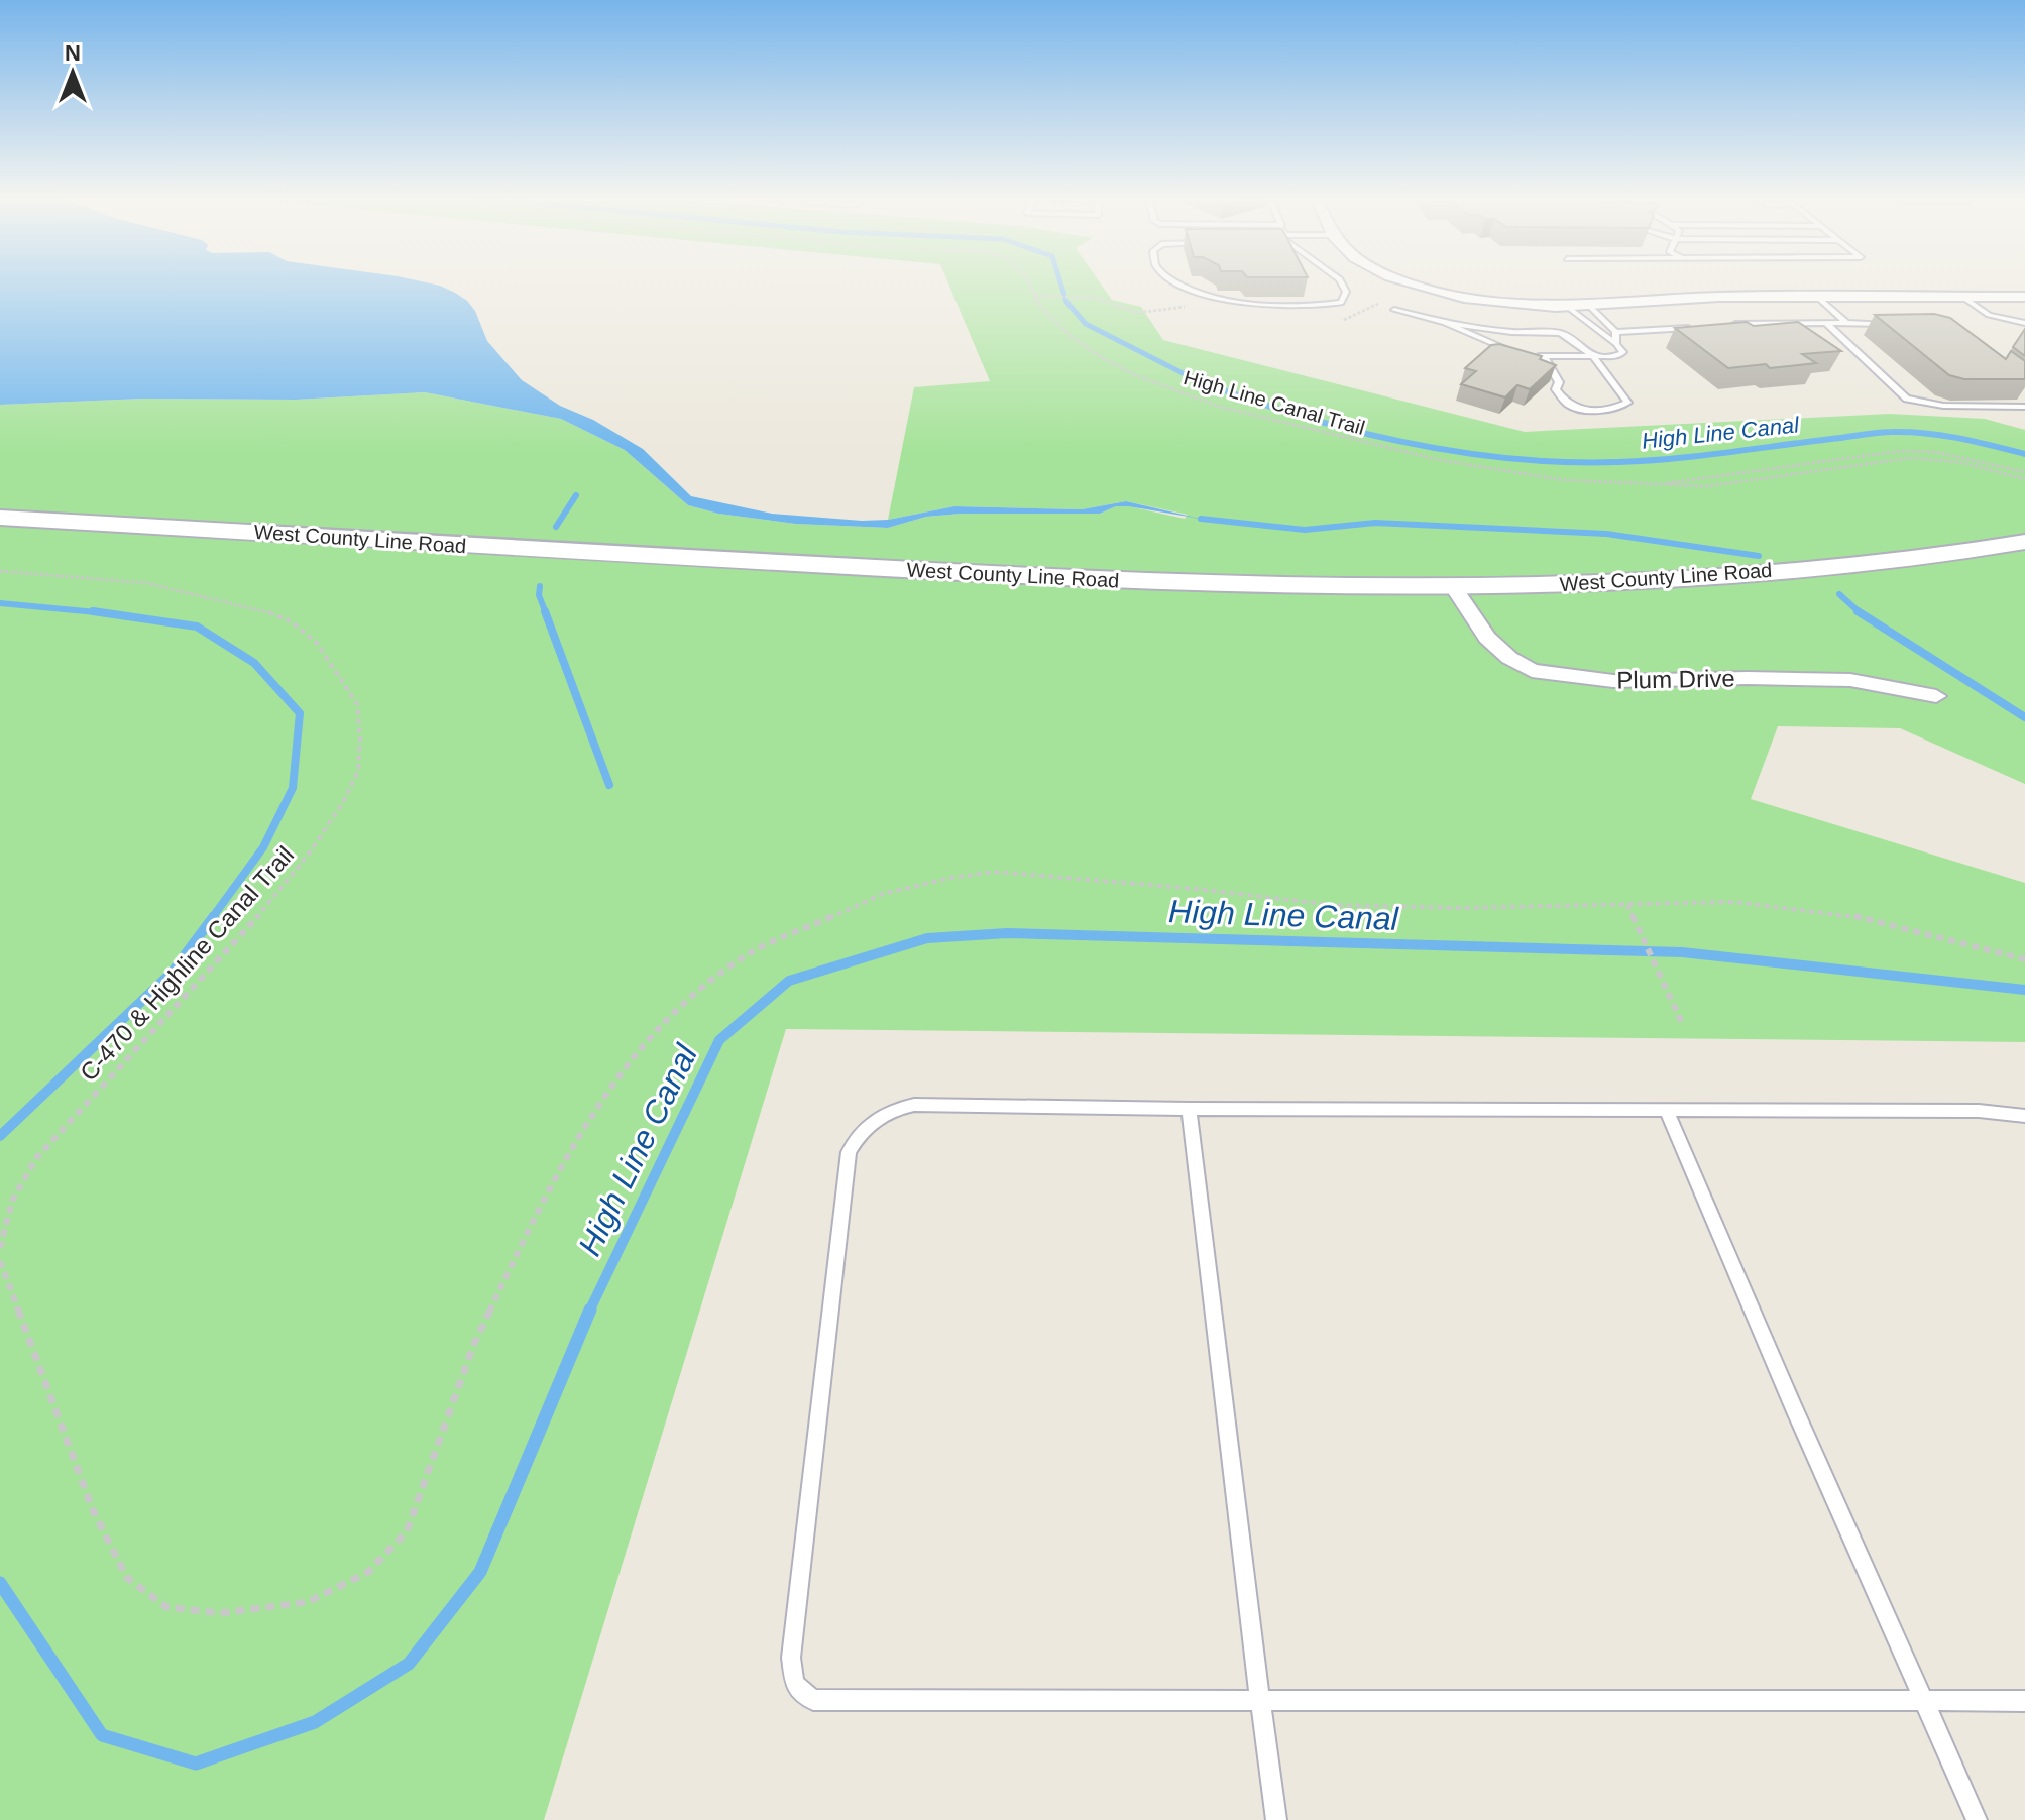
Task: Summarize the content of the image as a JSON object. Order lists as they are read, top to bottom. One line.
{"streets":{"main road":["West County Line Road"],"street":["Plum Drive"],"path":["High Line Canal Trail","C-470 & Highline Canal Trail"]},"crossings":[["West County Line Road","Plum Drive"]],"water":["High Line Canal"],"north":"top"}
